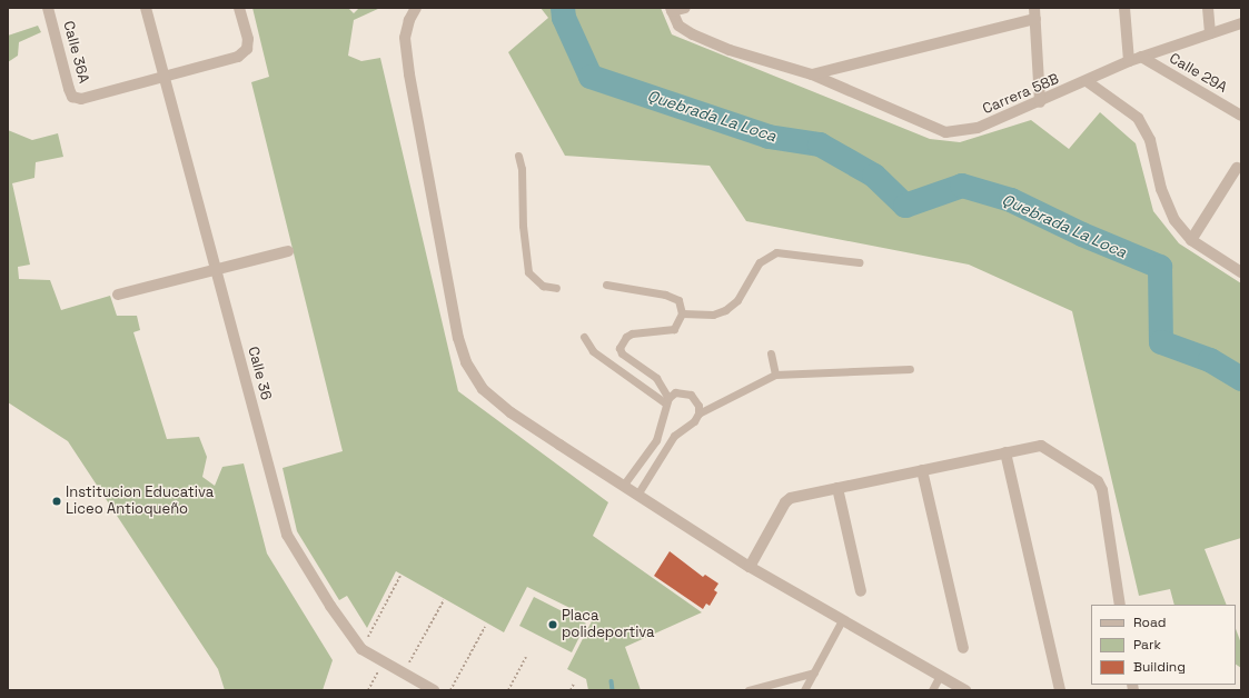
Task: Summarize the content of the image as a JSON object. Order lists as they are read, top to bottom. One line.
{"streets":{"street":["Calle 36A","Calle 29A","Carrera 58B","Calle 36"]},"crossings":[["Calle 36A","Calle 36"],["Calle 29A","Carrera 58B"]],"water":["Quebrada La Loca"],"places":["Institucion Educativa Liceo Antioqueño","Placa polideportiva"],"legend":["Road","Park","Building"]}
